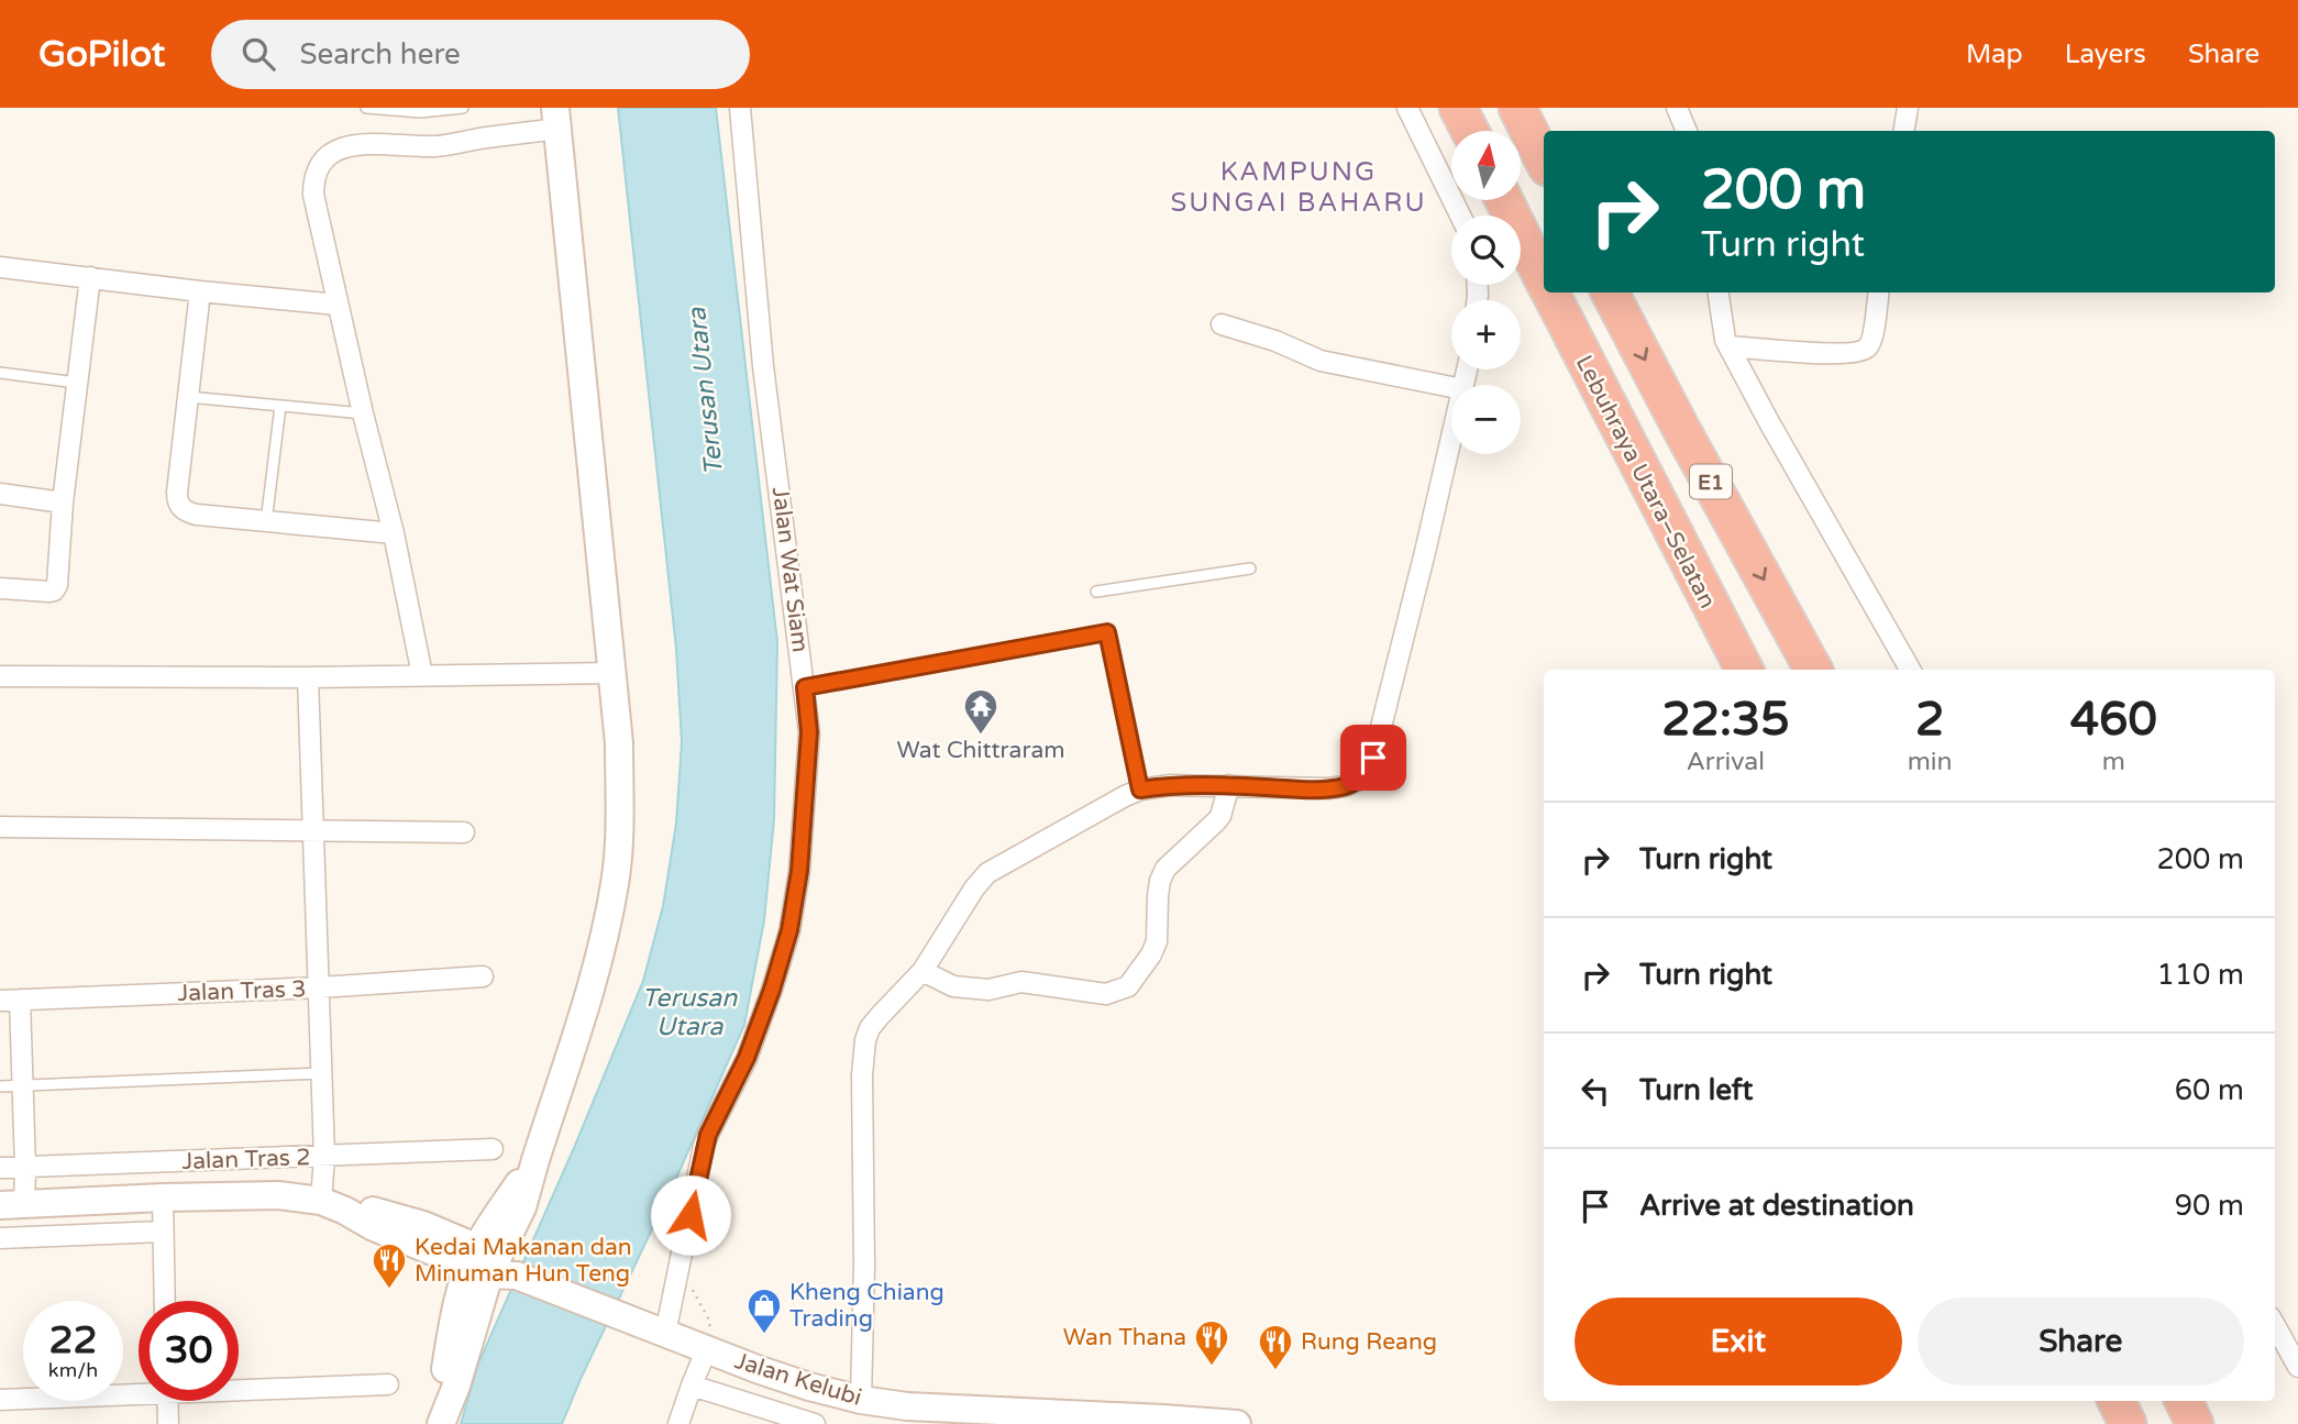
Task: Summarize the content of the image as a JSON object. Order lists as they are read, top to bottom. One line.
{"streets":{"highway":["Lebuhraya Utara–Selatan","E1"],"street":["Jalan Wat Siam","Jalan Tras 3","Jalan Tras 2","Jalan Kelubi"]},"crossings":[["Jalan Wat Siam","Jalan Kelubi"]],"districts":["KAMPUNG SUNGAI BAHARU"],"water":["Terusan Utara"],"places":{"temple":["Wat Chittraram"],"restaurant":["Kedai Makanan dan Minuman Hun Teng","Wan Thana","Rung Reang"],"shop":["Kheng Chiang Trading"]},"north":"top","page":{"header":"GoPilot","search":"Search here","nav":["Map","Layers","Share"],"map_buttons":["+","−"],"turn":["200 m","Turn right"],"eta":["22:35","Arrival","2","min","460","m"],"list":[{"name":"Turn right","value":"200 m"},{"name":"Turn right","value":"110 m"},{"name":"Turn left","value":"60 m"},{"name":"Arrive at destination","value":"90 m"}],"buttons":["Exit","Share"],"speed":"22 km/h","limit":"30"}}
